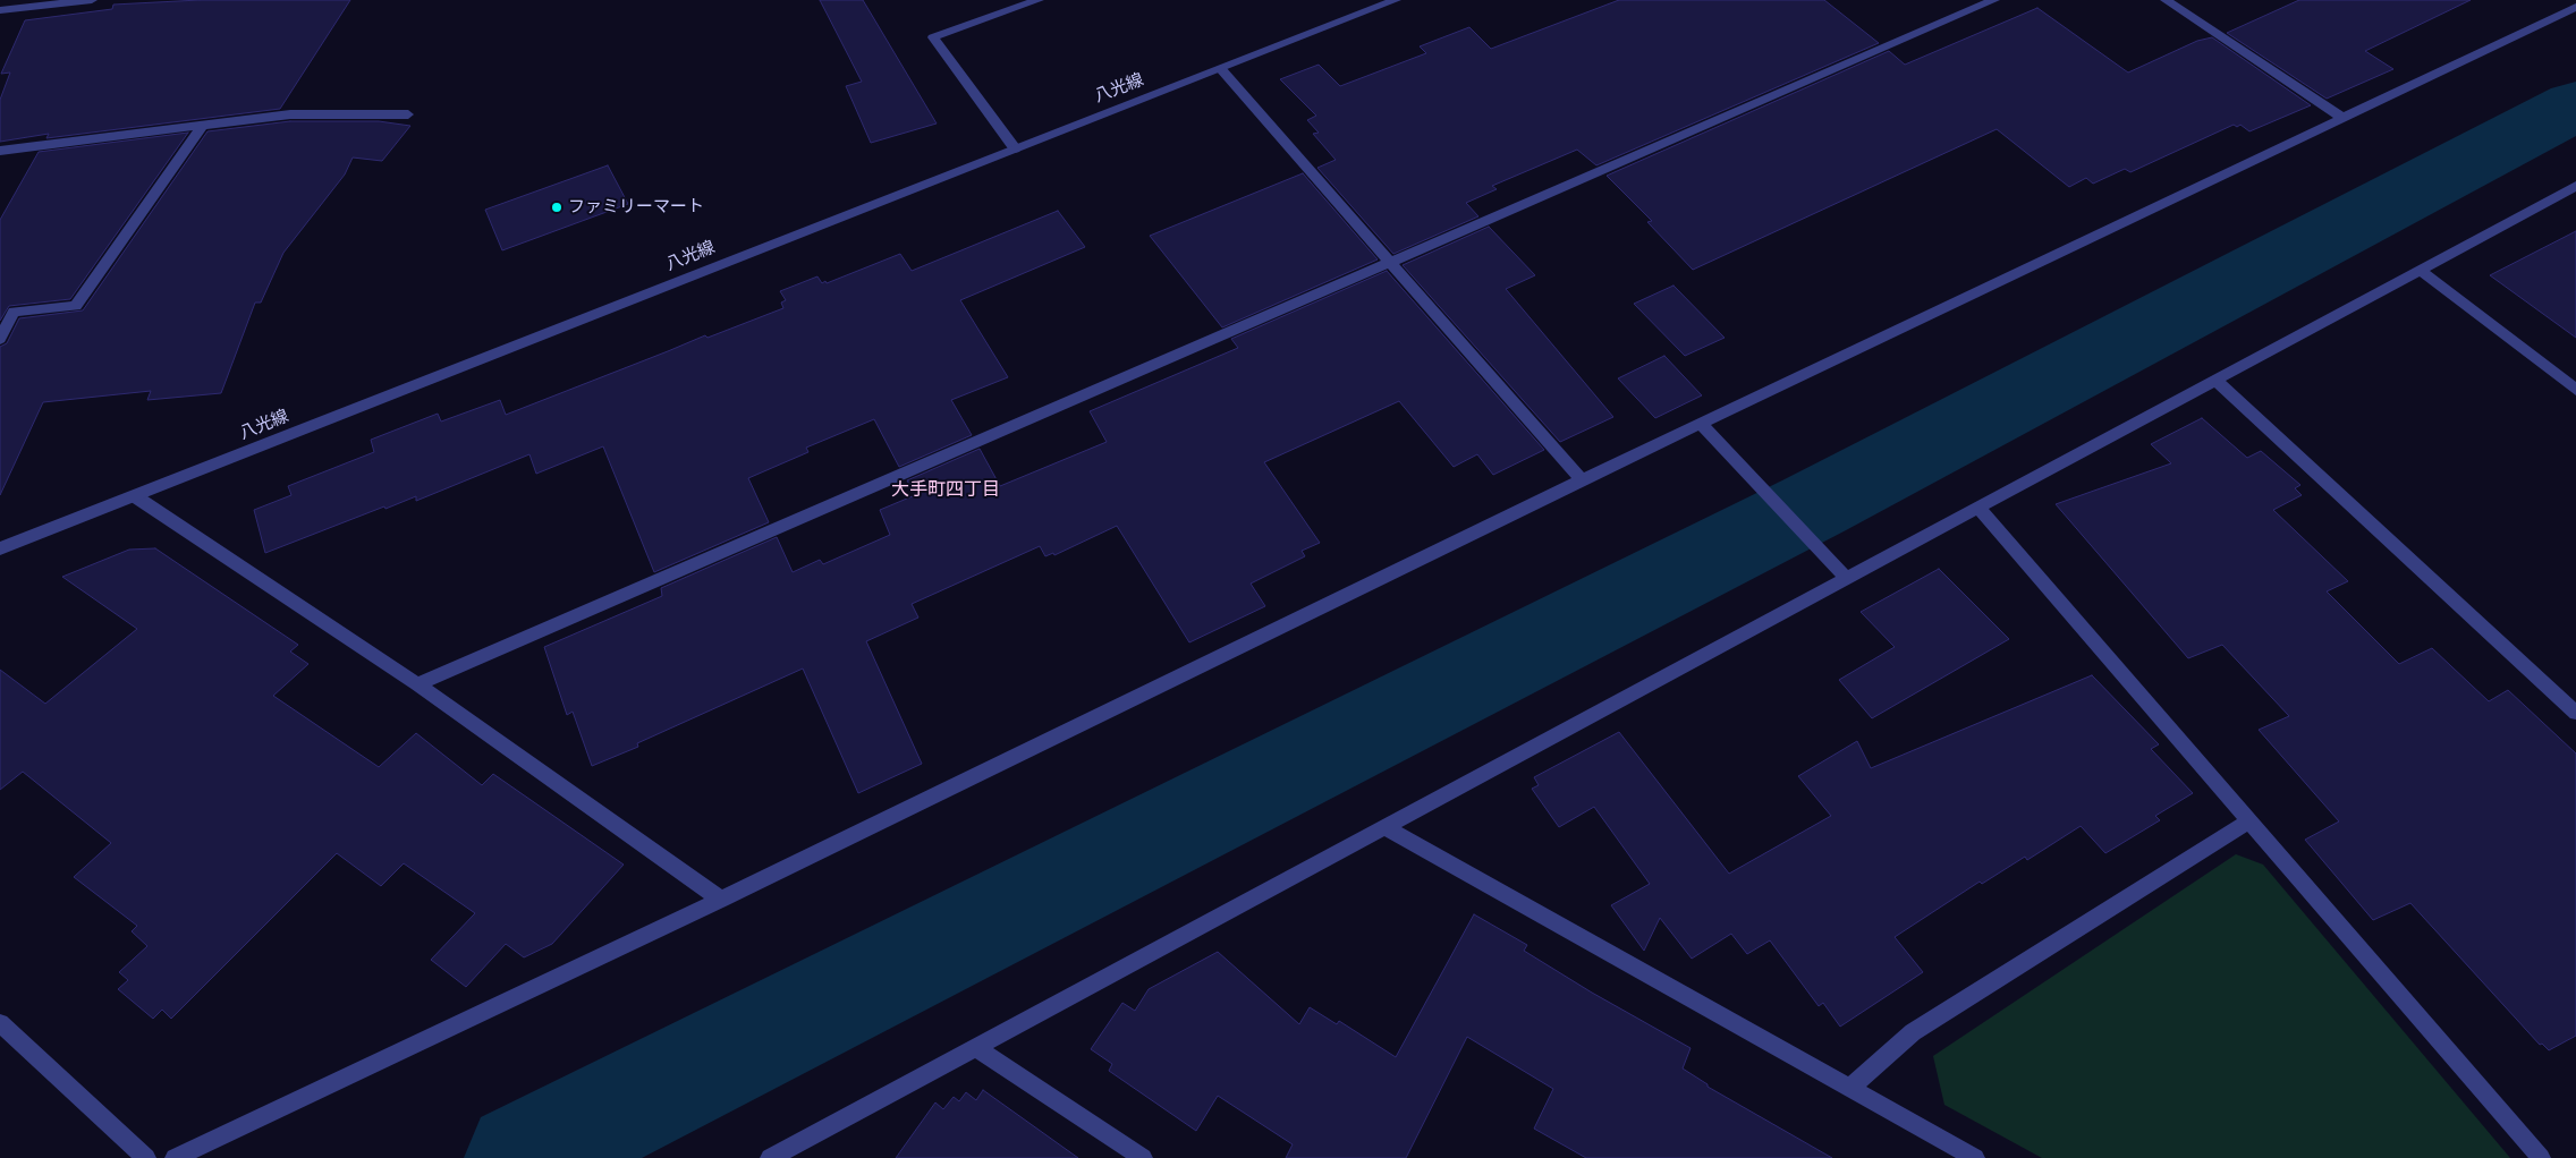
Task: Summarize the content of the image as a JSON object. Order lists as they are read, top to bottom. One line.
{"streets":{"street":["八光線"]},"districts":["大手町四丁目"],"places":["ファミリーマート"]}
